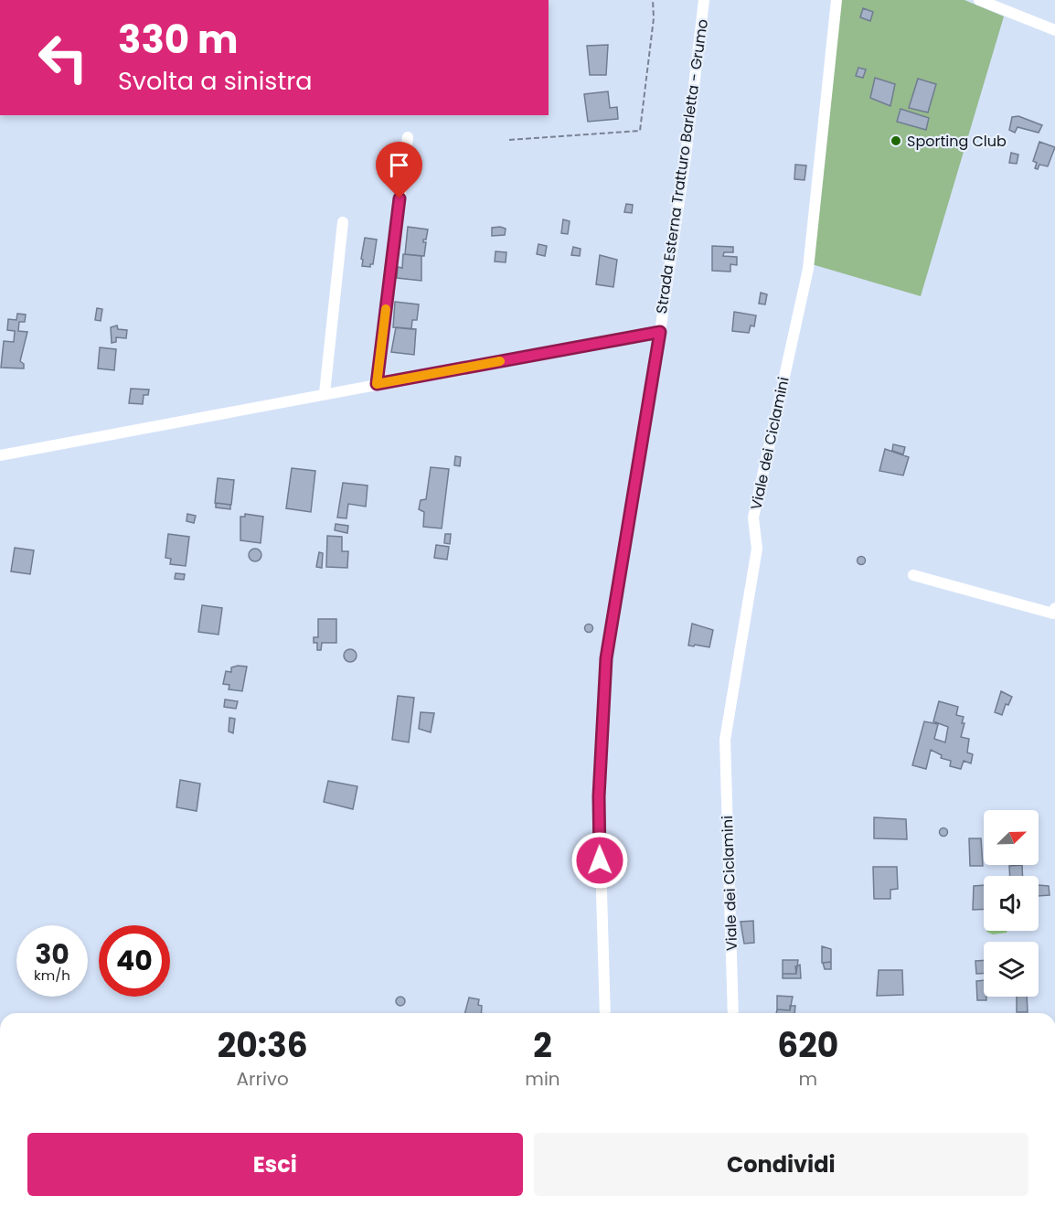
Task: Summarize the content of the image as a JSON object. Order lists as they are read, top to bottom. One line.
{"streets":{"street":["Strada Esterna Tratturo Barletta - Grumo","Viale dei Ciclamini"]},"places":["Sporting Club"],"north":"top right","page":{"turn":["330 m","Svolta a sinistra"],"speed":"30 km/h","limit":"40","eta":["20:36","Arrivo","2","min","620","m"],"buttons":["Esci","Condividi"]}}
